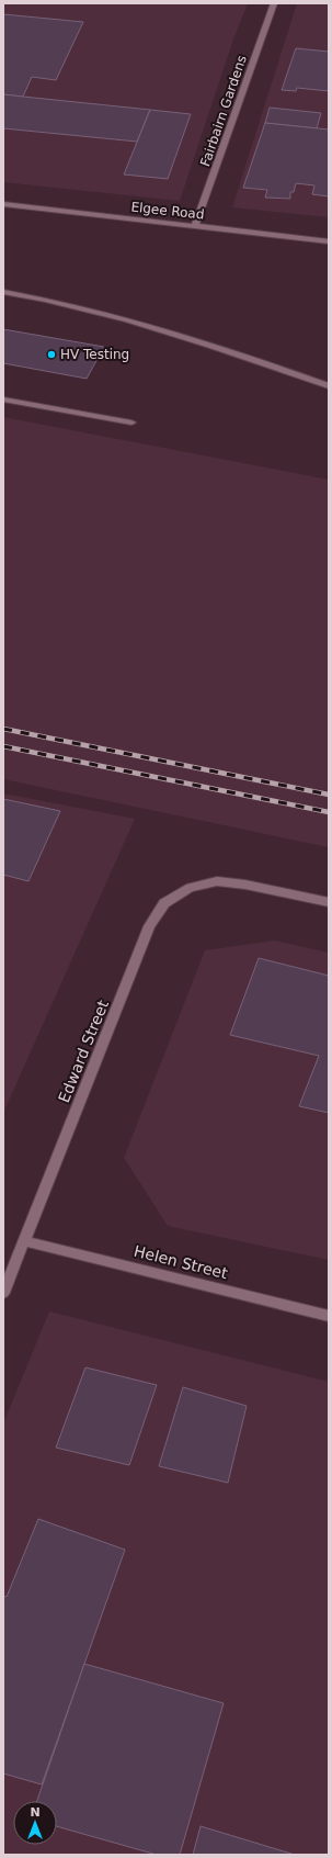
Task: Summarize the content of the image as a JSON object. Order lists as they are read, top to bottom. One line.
{"streets":{"street":["Fairbairn Gardens","Elgee Road","Edward Street","Helen Street"]},"crossings":[["Fairbairn Gardens","Elgee Road"],["Edward Street","Helen Street"]],"places":["HV Testing"],"north":"top"}
